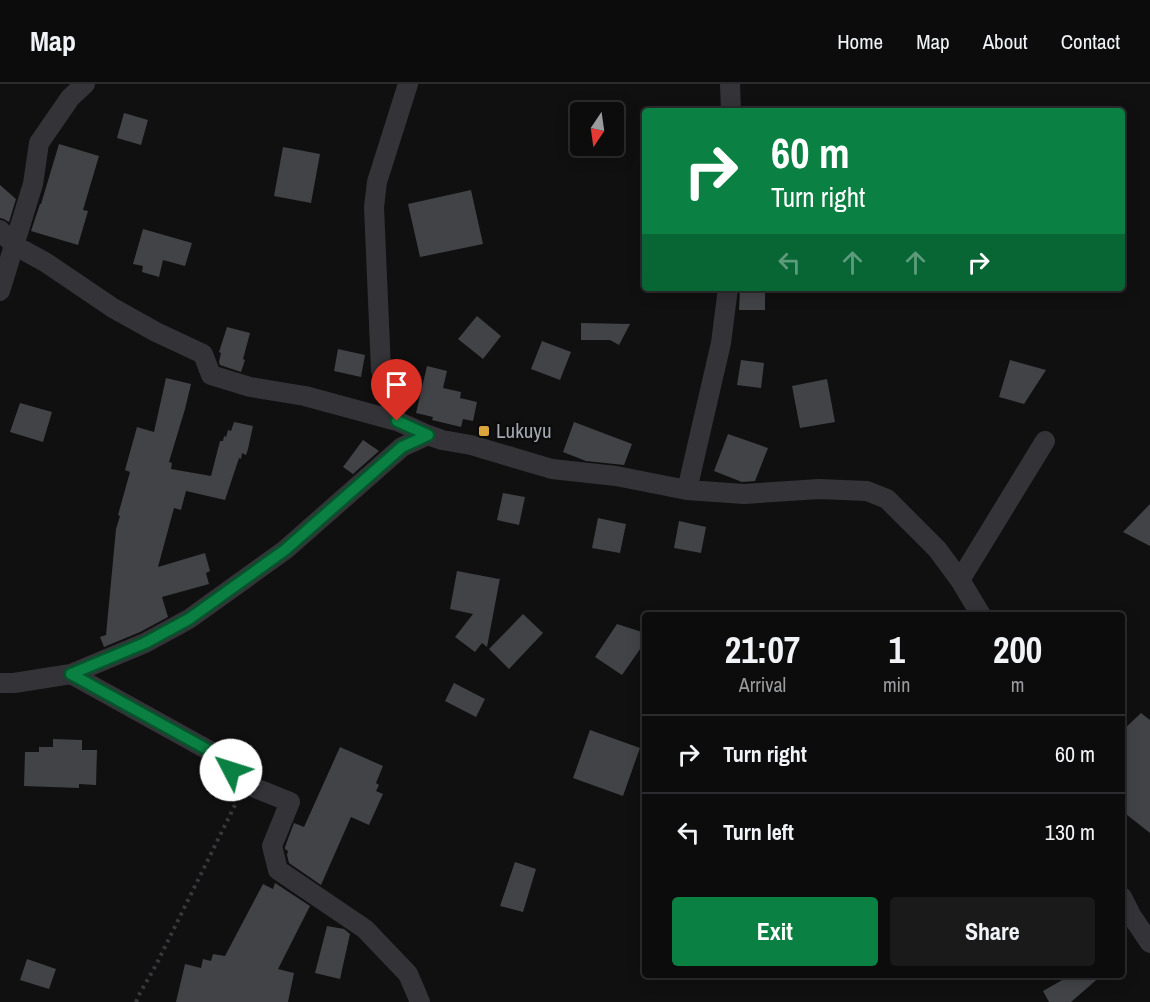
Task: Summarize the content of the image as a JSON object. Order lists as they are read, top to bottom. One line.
{"places":{"transit":["Lukuyu"]},"north":"bottom","page":{"header":"Map","nav":["Home","Map","About","Contact"],"turn":["60 m","Turn right"],"eta":["21:07","Arrival","1","min","200","m"],"list":[{"name":"Turn right","value":"60 m"},{"name":"Turn left","value":"130 m"}],"buttons":["Exit","Share"]}}
